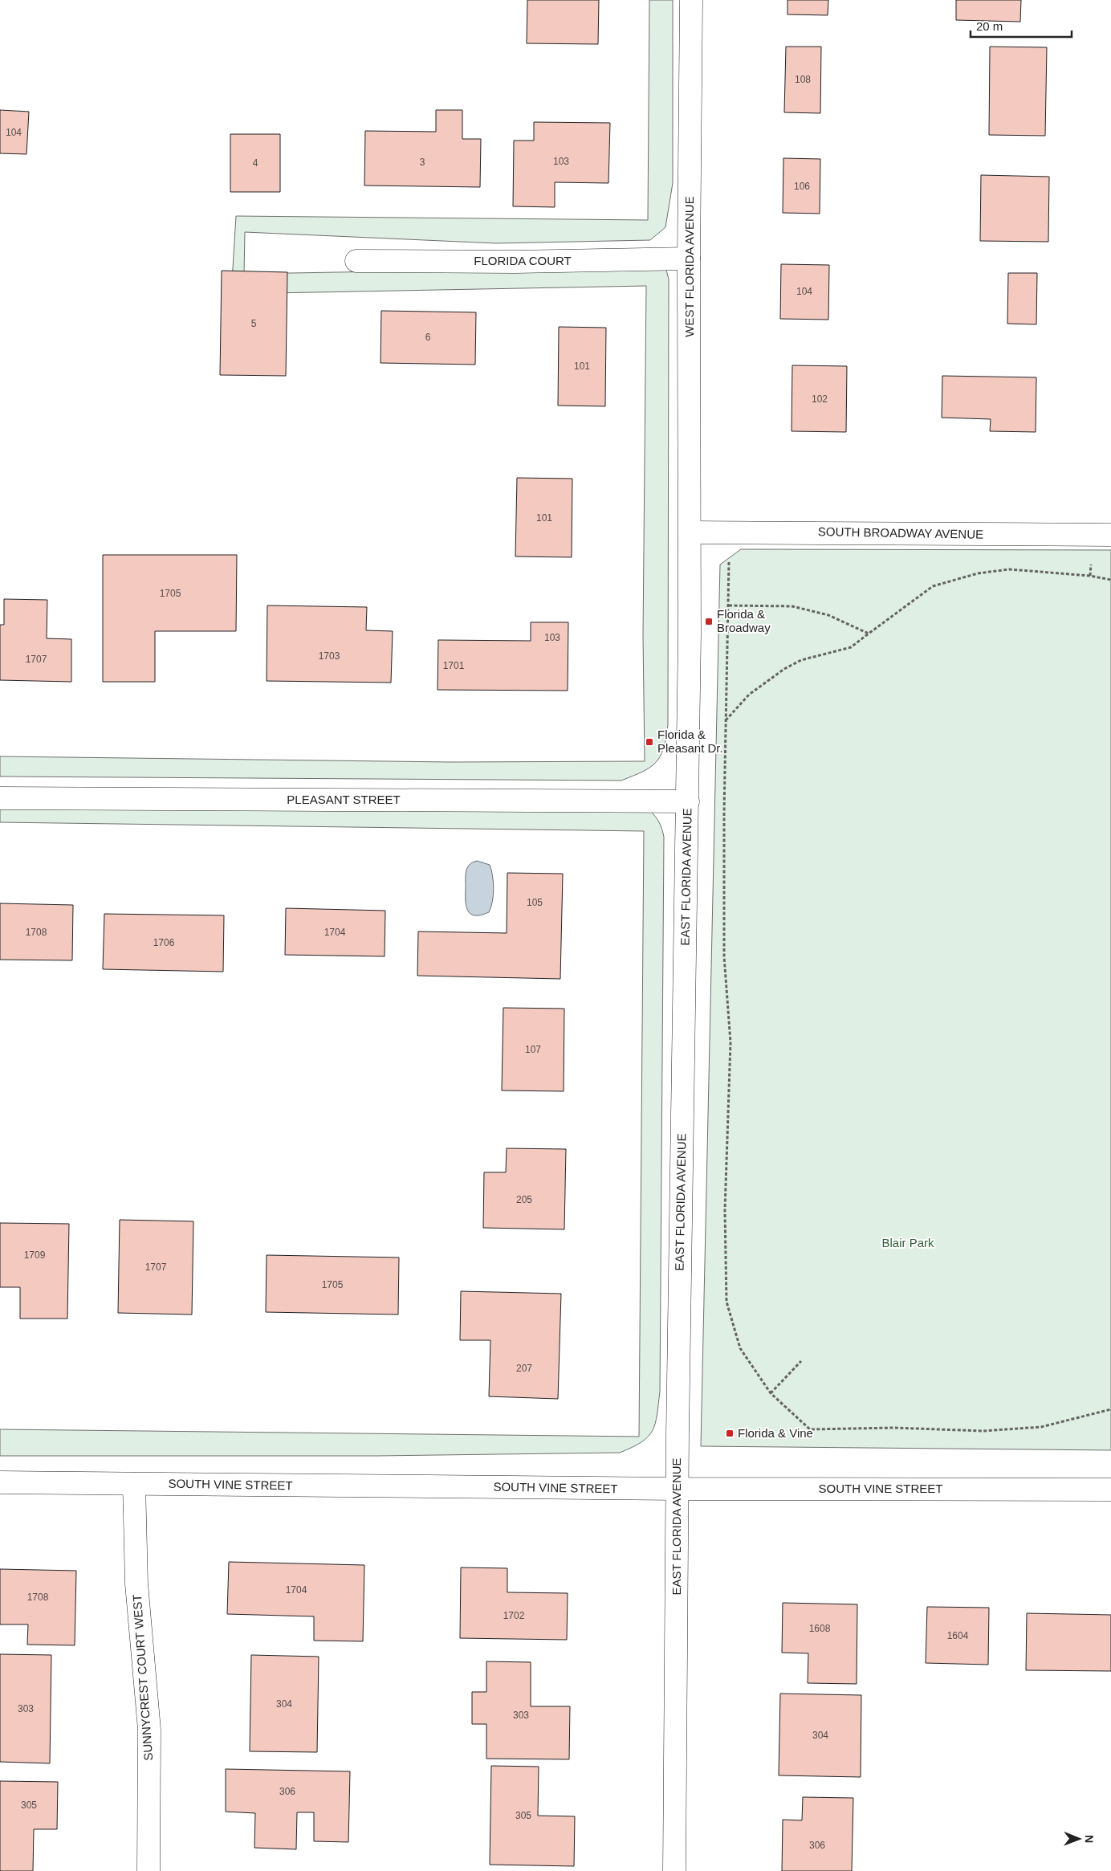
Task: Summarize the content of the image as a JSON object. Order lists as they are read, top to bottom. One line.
{"streets":{"street":["FLORIDA COURT","WEST FLORIDA AVENUE","SOUTH BROADWAY AVENUE","PLEASANT STREET","EAST FLORIDA AVENUE","SOUTH VINE STREET","SUNNYCREST COURT WEST"]},"crossings":[["FLORIDA COURT","WEST FLORIDA AVENUE"],["WEST FLORIDA AVENUE","SOUTH BROADWAY AVENUE"],["WEST FLORIDA AVENUE","EAST FLORIDA AVENUE"],["SOUTH BROADWAY AVENUE","EAST FLORIDA AVENUE"],["PLEASANT STREET","EAST FLORIDA AVENUE"],["EAST FLORIDA AVENUE","SOUTH VINE STREET"],["SOUTH VINE STREET","SUNNYCREST COURT WEST"]],"parks":["Blair Park"],"places":{"transit":["Florida & Broadway","Florida & Pleasant Dr.","Florida & Vine"]},"house_numbers":["108","104","103","3","4","106","104","5","6","101","102","101","1705","103","1703","1707","1701","105","1708","1704","1706","107","205","1709","1707","1705","207","1704","1708","1702","1608","1604","304","303","303","304","306","305","305","306"],"scale_bar":"20 m","north":"right"}
